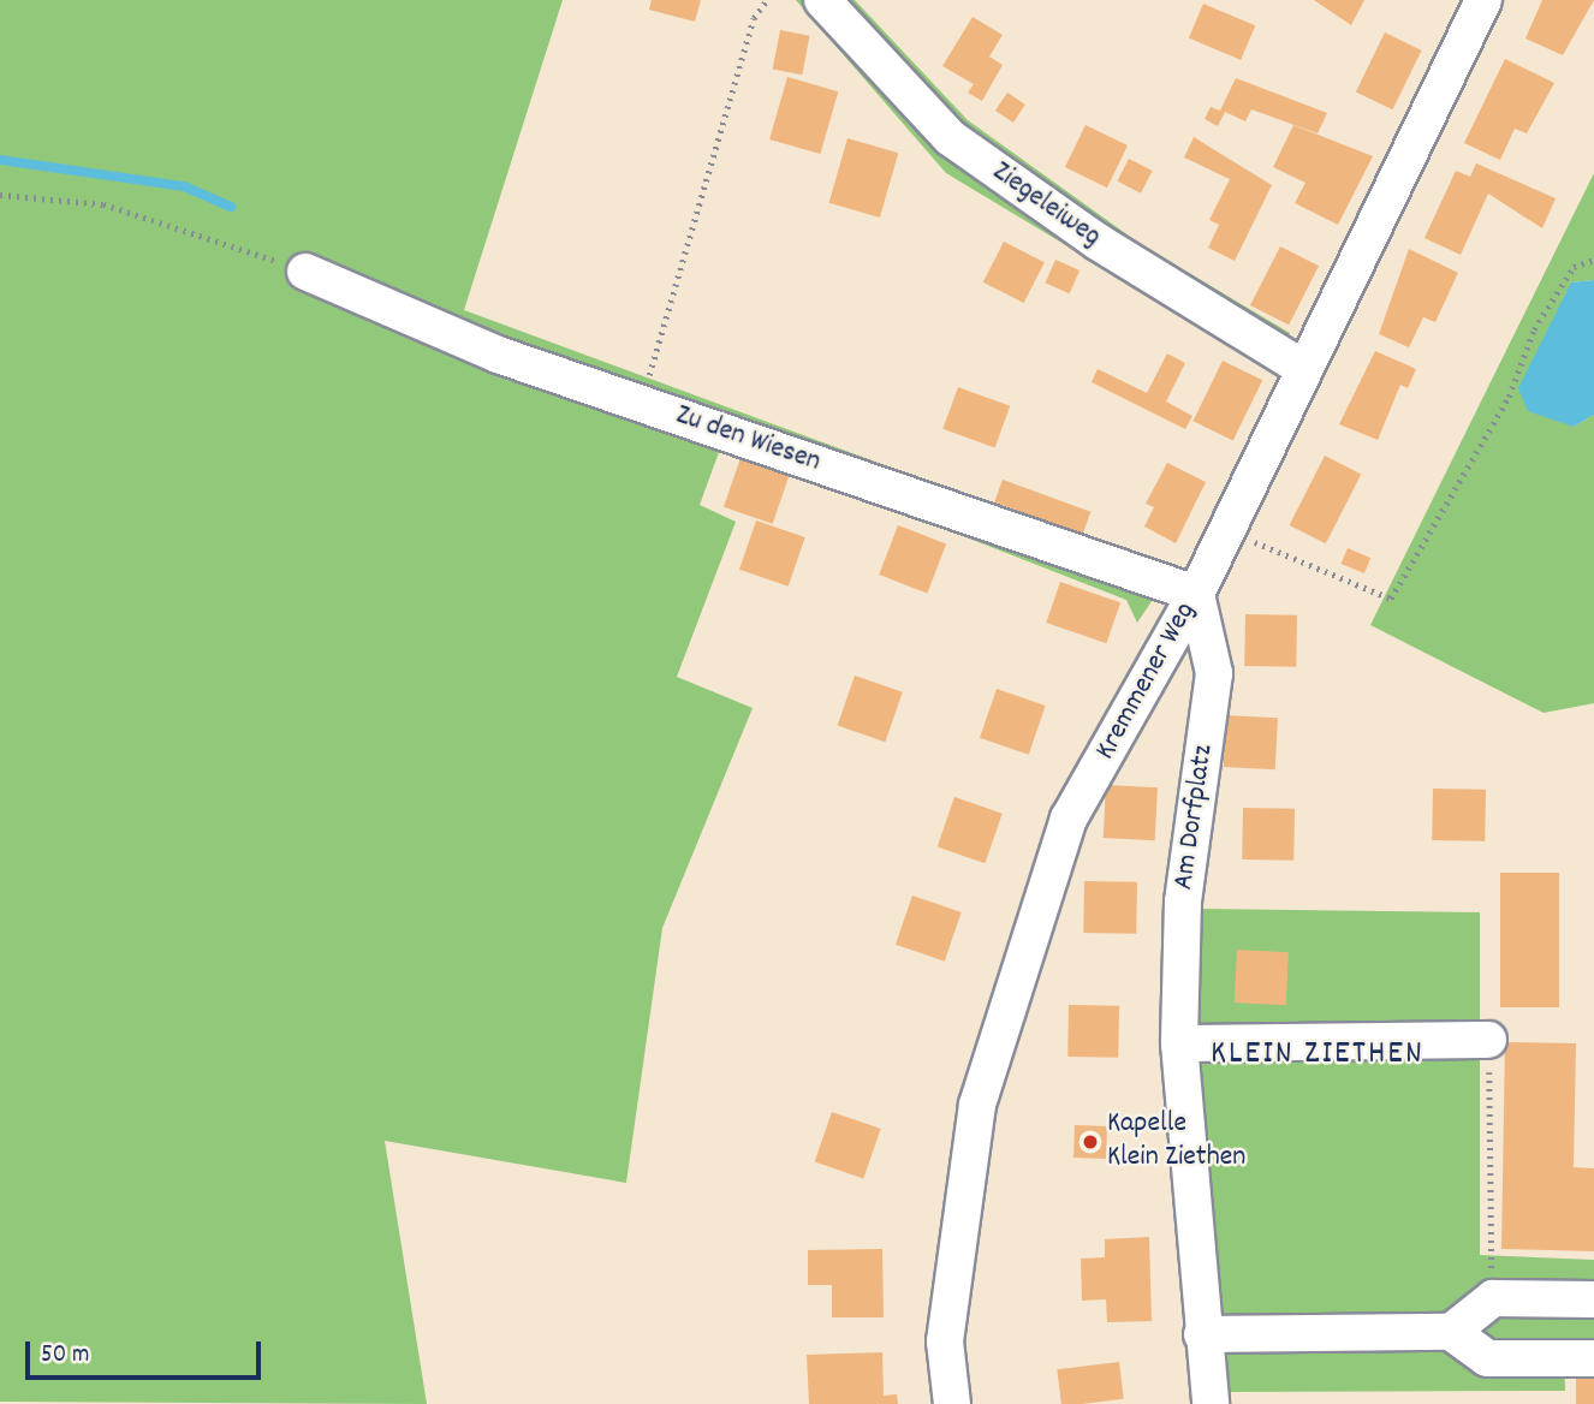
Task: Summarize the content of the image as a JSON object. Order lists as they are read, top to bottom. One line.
{"streets":{"street":["Ziegeleiweg","Zu den Wiesen","Kremmener Weg","Am Dorfplatz"]},"crossings":[["Ziegeleiweg","Kremmener Weg"],["Zu den Wiesen","Kremmener Weg"],["Zu den Wiesen","Am Dorfplatz"],["Kremmener Weg","Am Dorfplatz"]],"districts":["KLEIN ZIETHEN"],"places":["Kapelle Klein Ziethen"],"scale_bar":"50 m"}
